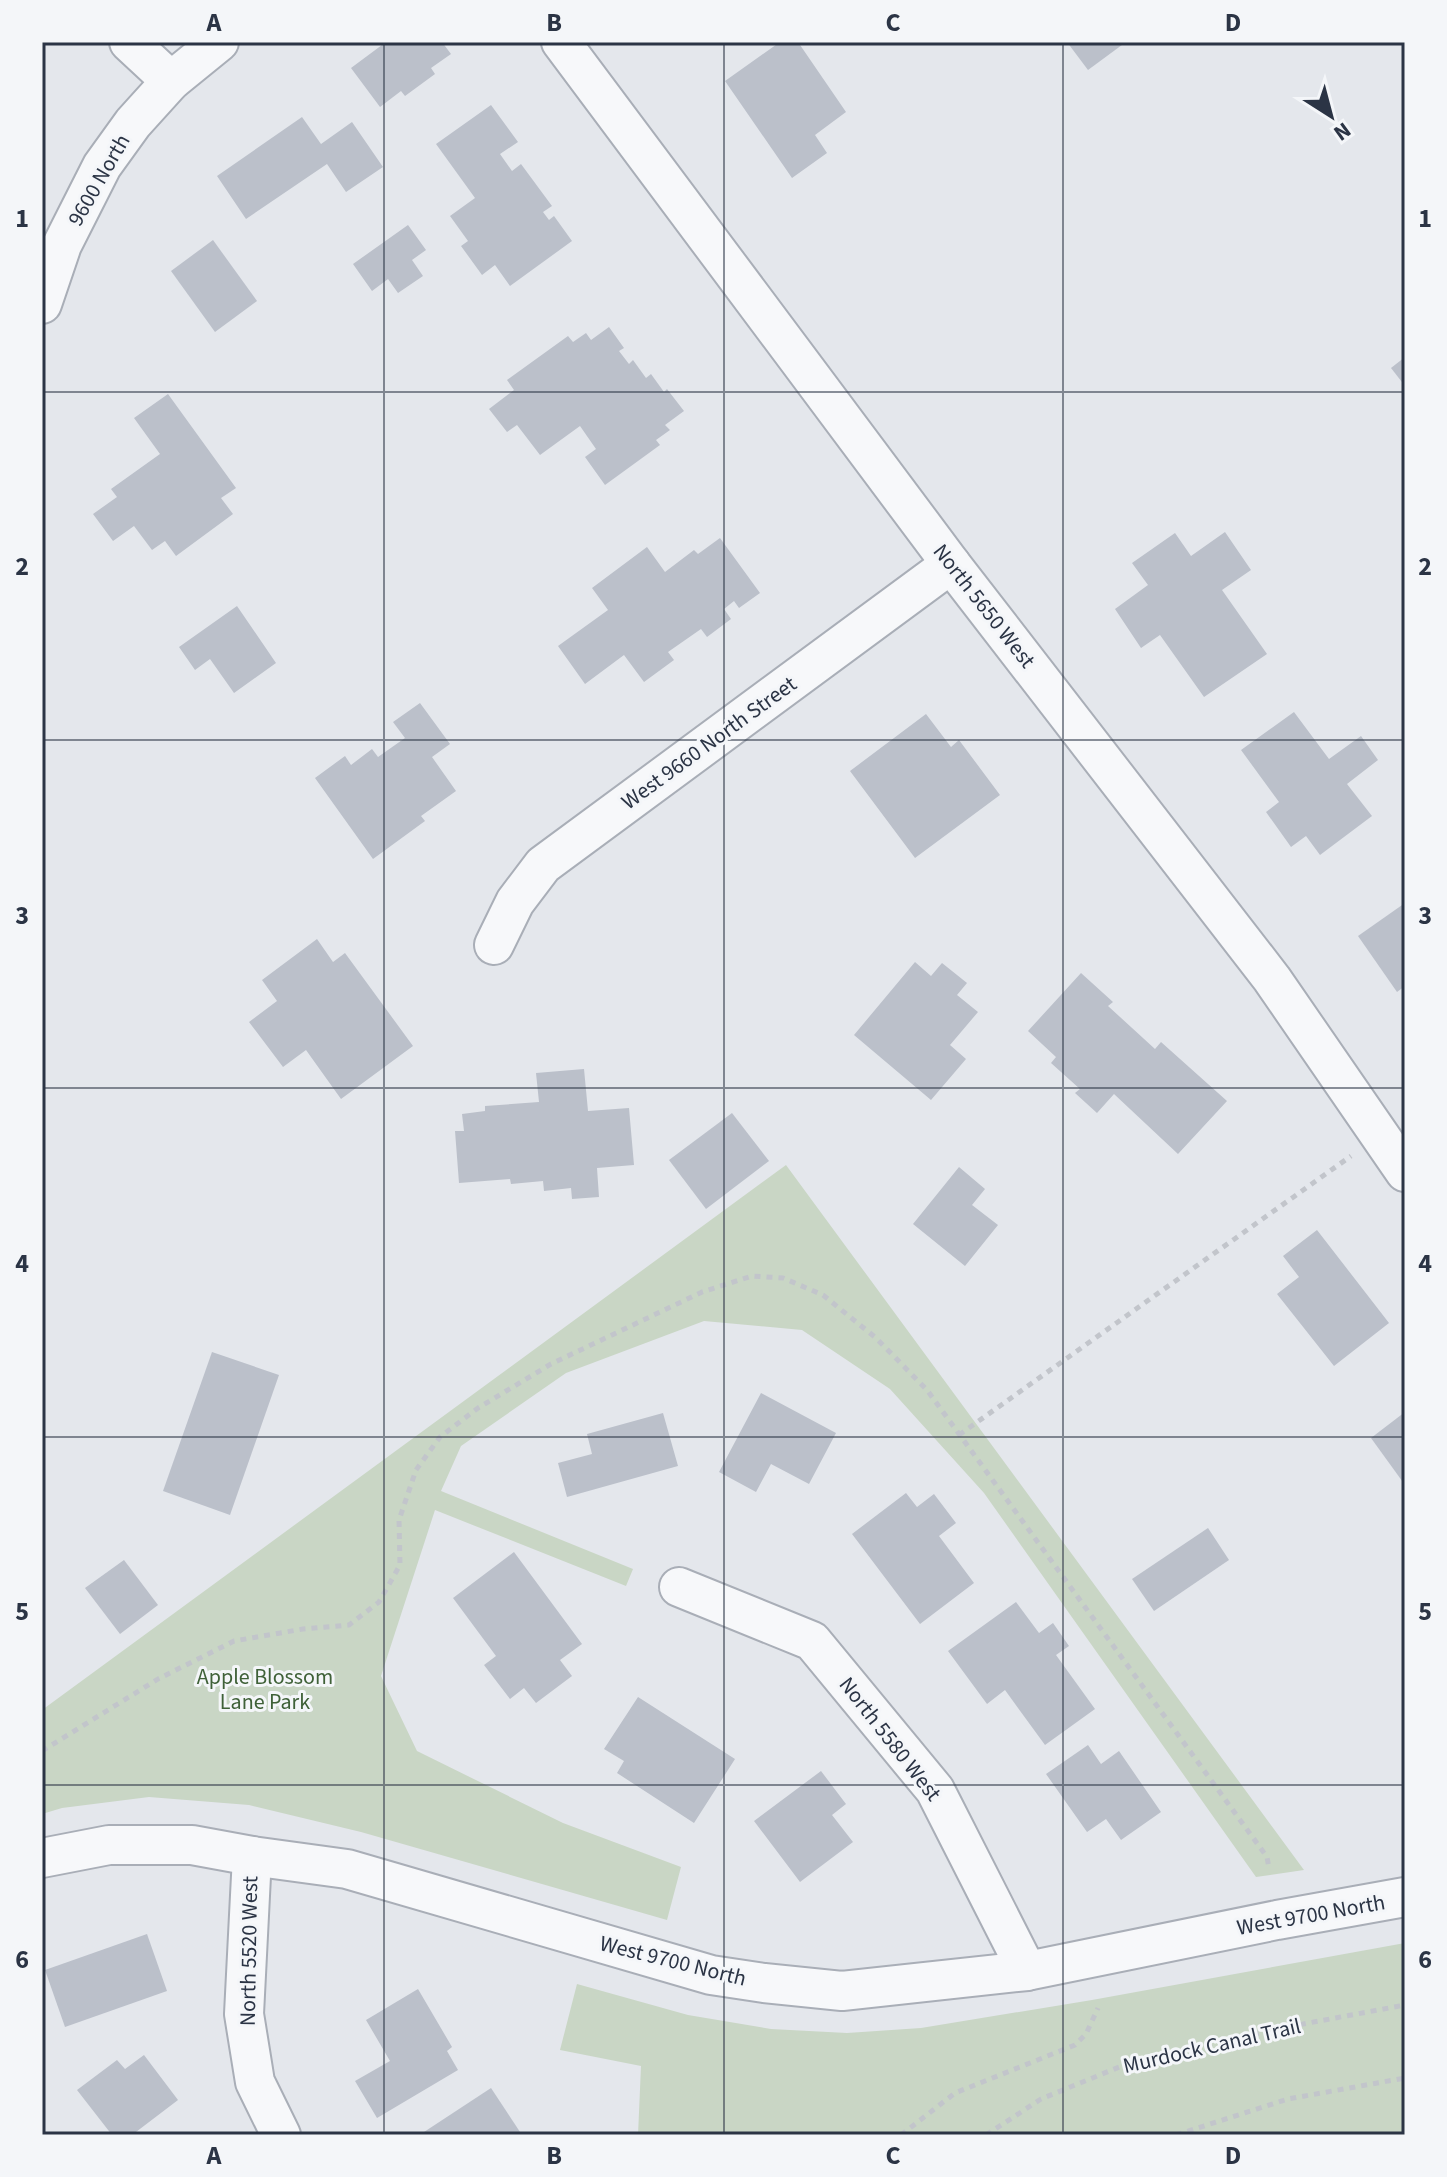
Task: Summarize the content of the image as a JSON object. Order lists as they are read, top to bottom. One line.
{"streets":{"street":["9600 North","North 5650 West","West 9660 North Street","North 5580 West","West 9700 North","North 5520 West"],"path":["Murdock Canal Trail"]},"crossings":[["North 5650 West","West 9660 North Street"],["North 5580 West","West 9700 North"],["West 9700 North","North 5520 West"]],"parks":["Apple Blossom Lane Park"],"north":"bottom right","grid":{"columns":["A","B","C","D"],"rows":["1","2","3","4","5","6"]}}
